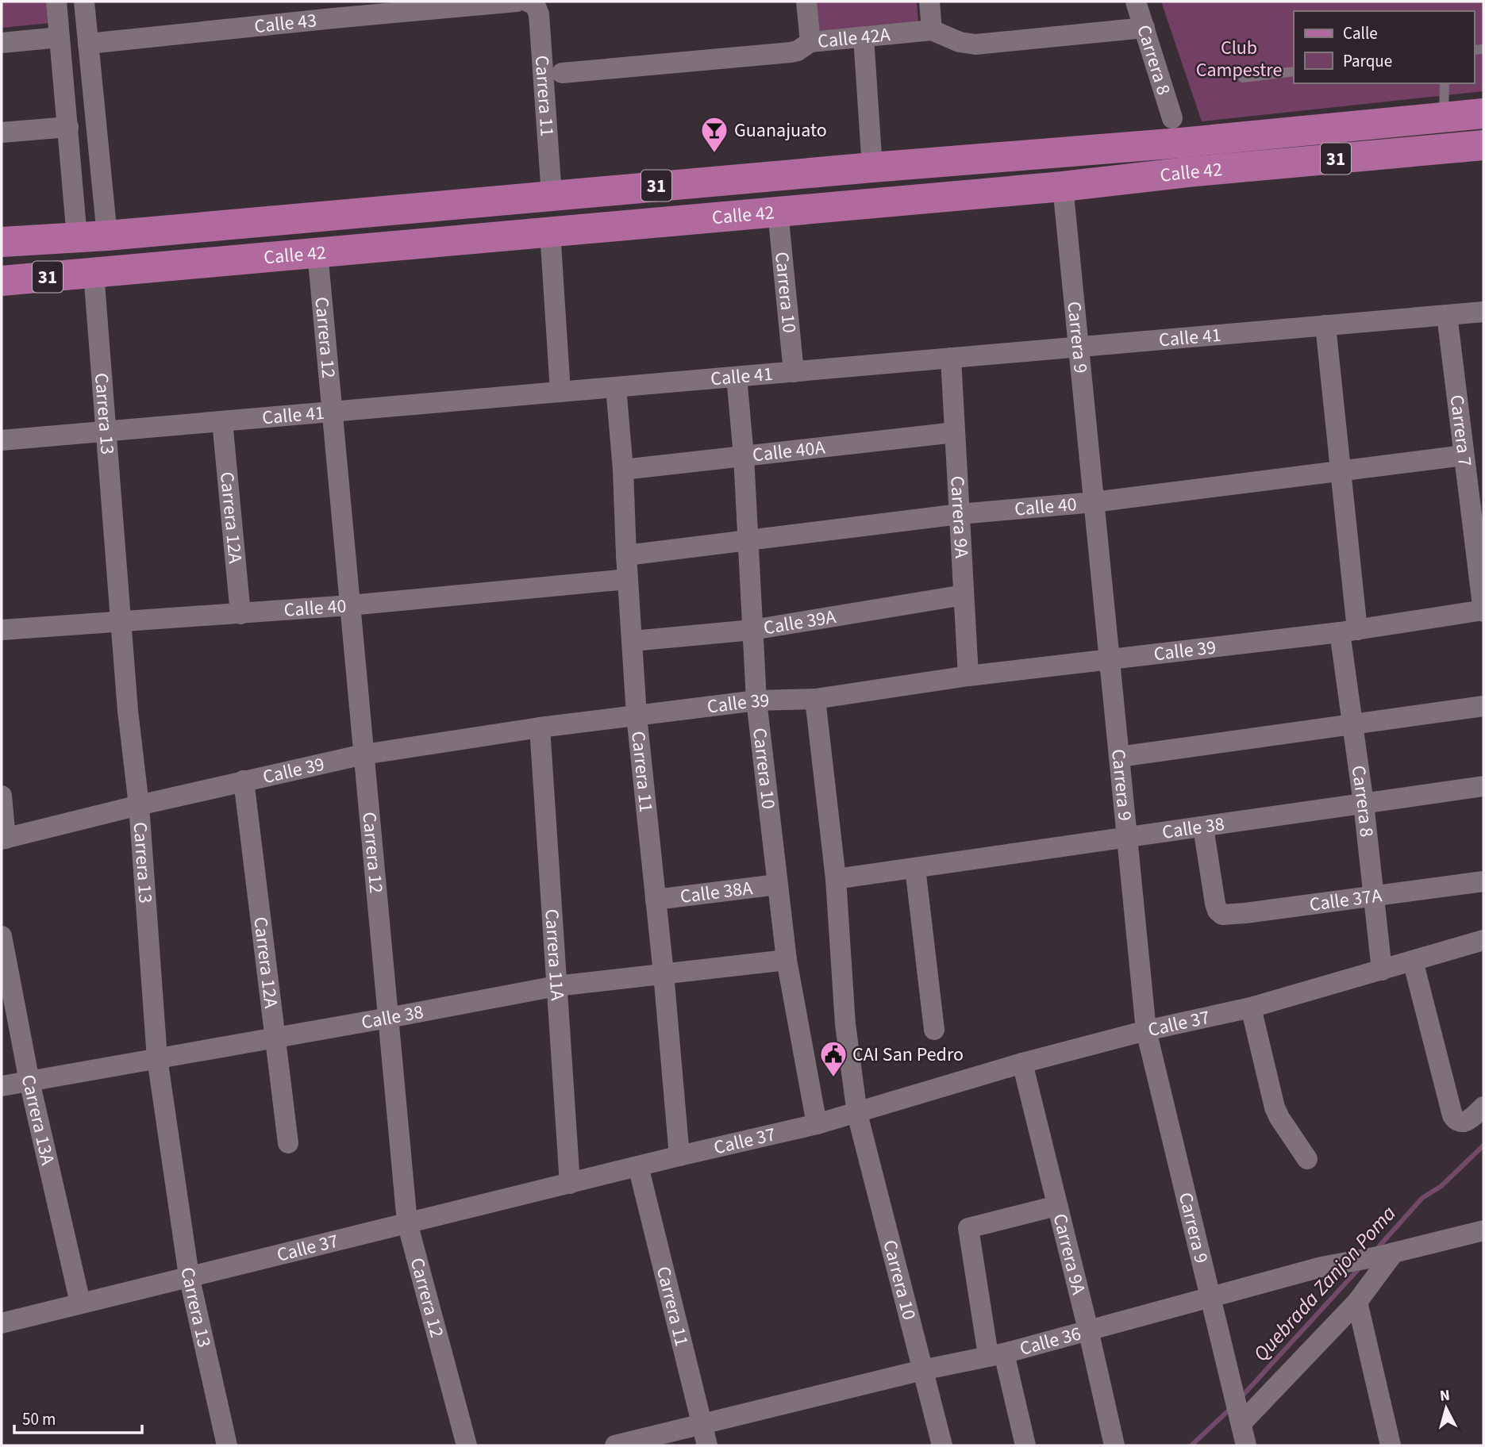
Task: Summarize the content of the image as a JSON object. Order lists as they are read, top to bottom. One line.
{"streets":{"main road":["31","Calle 42"],"street":["Calle 43","Calle 42A","Carrera 8","Carrera 11","Carrera 10","Carrera 9","Calle 41","Carrera 12","Carrera 13","Carrera 7","Calle 40A","Calle 40","Carrera 9A","Carrera 12A","Calle 39A","Calle 39","Calle 38","Calle 38A","Calle 37A","Carrera 11A","Calle 37","Carrera 13A","Calle 36"]},"crossings":[["Calle 43","Carrera 11"],["Calle 42A","Carrera 8"],["Carrera 8","Calle 41"],["Carrera 8","Calle 40"],["Carrera 8","Calle 39"],["Carrera 8","Calle 38"],["Carrera 8","Calle 37A"],["Carrera 8","Calle 37"],["Carrera 11","Calle 42"],["Carrera 11","Calle 41"],["Carrera 11","Calle 40A"],["Carrera 11","Calle 40"],["Carrera 11","Calle 39A"],["Carrera 11","Calle 39"],["Carrera 11","Calle 38"],["Carrera 11","Calle 38A"],["Carrera 11","Calle 37"],["Carrera 11","Calle 36"],["Calle 42","Carrera 10"],["Calle 42","Carrera 9"],["Calle 42","Carrera 12"],["Calle 42","Carrera 13"],["Carrera 10","Calle 41"],["Carrera 10","Calle 40A"],["Carrera 10","Calle 40"],["Carrera 10","Calle 39A"],["Carrera 10","Calle 39"],["Carrera 10","Calle 38"],["Carrera 10","Calle 38A"],["Carrera 10","Calle 37"],["Carrera 10","Calle 36"],["Carrera 9","Calle 41"],["Carrera 9","Calle 40"],["Carrera 9","Calle 39"],["Carrera 9","Calle 38"],["Carrera 9","Calle 37"],["Carrera 9","Calle 36"],["Calle 41","Carrera 12"],["Calle 41","Carrera 13"],["Calle 41","Carrera 7"],["Calle 41","Carrera 9A"],["Calle 41","Carrera 12A"],["Carrera 12","Calle 40"],["Carrera 12","Calle 39"],["Carrera 12","Calle 38"],["Carrera 12","Calle 37"],["Carrera 13","Calle 40"],["Carrera 13","Calle 39"],["Carrera 13","Calle 38"],["Carrera 13","Calle 37"],["Carrera 7","Calle 40"],["Carrera 7","Calle 39"],["Calle 40A","Carrera 9A"],["Calle 40","Carrera 9A"],["Calle 40","Carrera 12A"],["Carrera 9A","Calle 39A"],["Carrera 9A","Calle 39"],["Carrera 9A","Calle 37"],["Carrera 9A","Calle 36"],["Carrera 12A","Calle 39"],["Carrera 12A","Calle 38"],["Calle 39","Carrera 11A"],["Calle 38","Calle 37A"],["Calle 38","Carrera 11A"],["Calle 38","Carrera 13A"],["Carrera 11A","Calle 37"],["Calle 37","Carrera 13A"]],"water":["Quebrada Zanjon Poma"],"parks":["Club Campestre"],"places":{"bar":["Guanajuato"],"public building":["CAI San Pedro"]},"legend":["Calle","Parque"],"scale_bar":"50 m","north":"top"}
